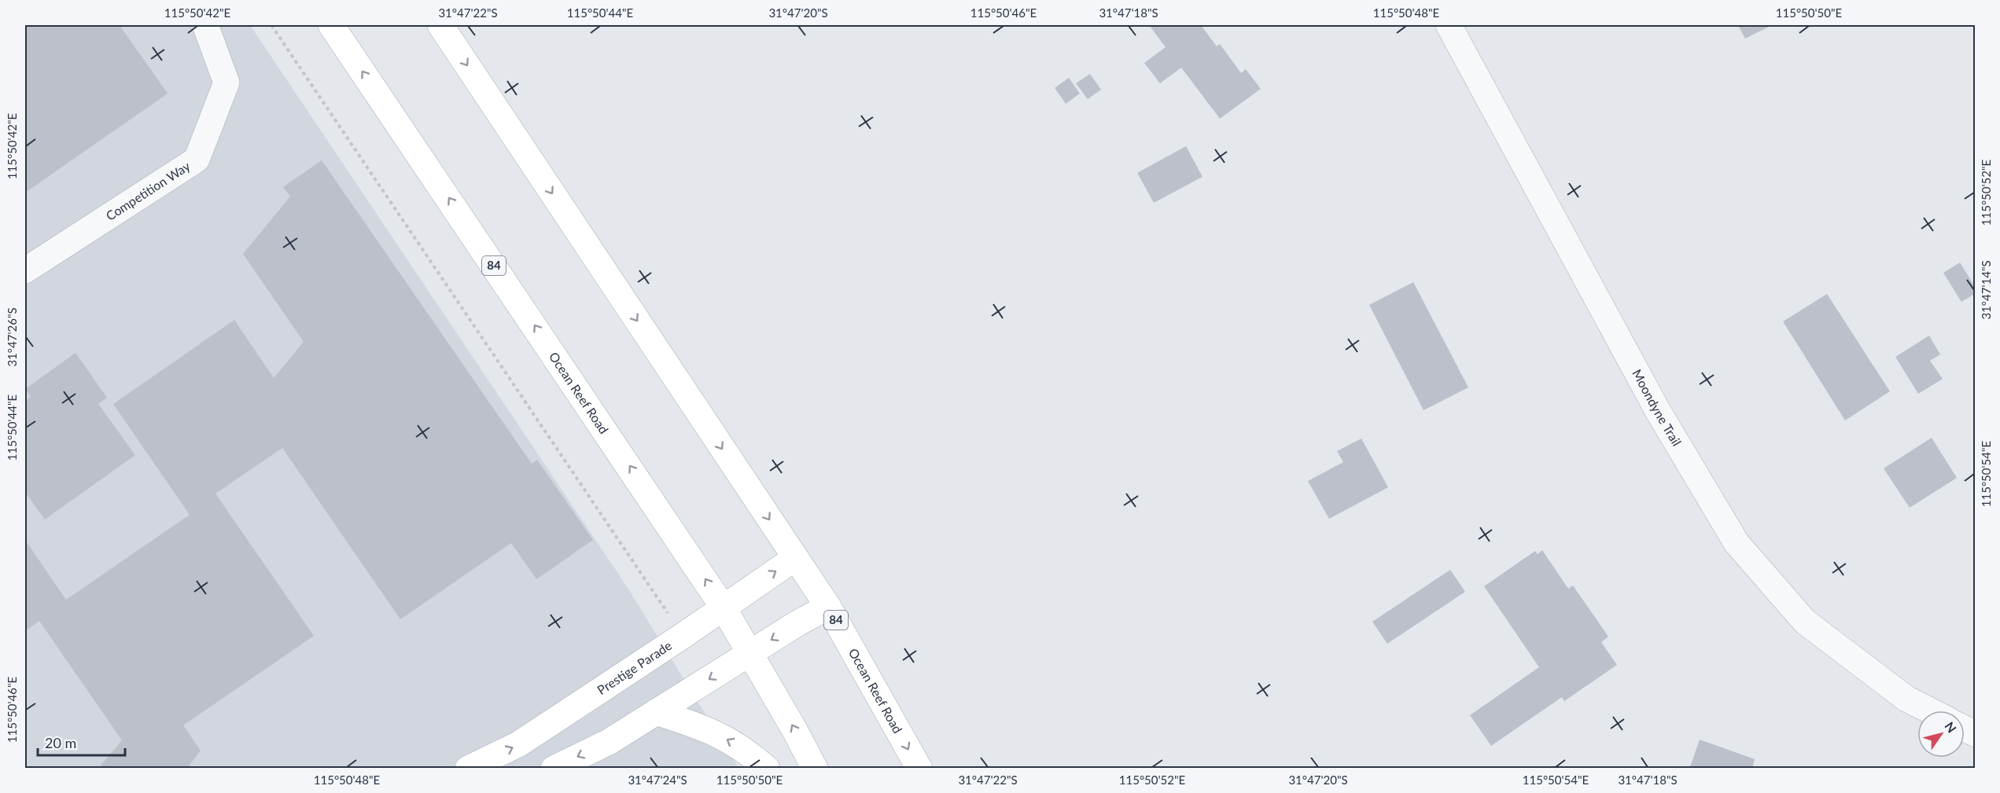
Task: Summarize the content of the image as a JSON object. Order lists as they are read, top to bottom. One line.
{"streets":{"main road":["84","Ocean Reef Road","Prestige Parade"],"street":["Competition Way","Moondyne Trail"]},"crossings":[["Ocean Reef Road","Prestige Parade"]],"scale_bar":"20 m","north":"top right","coordinates":["115°50'42\"E","31°47'22\"S","115°50'44\"E","31°47'20\"S","115°50'46\"E","31°47'18\"S","115°50'48\"E","115°50'50\"E","115°50'52\"E","31°47'14\"S","31°47'26\"S","115°50'54\"E","31°47'24\"S"]}
